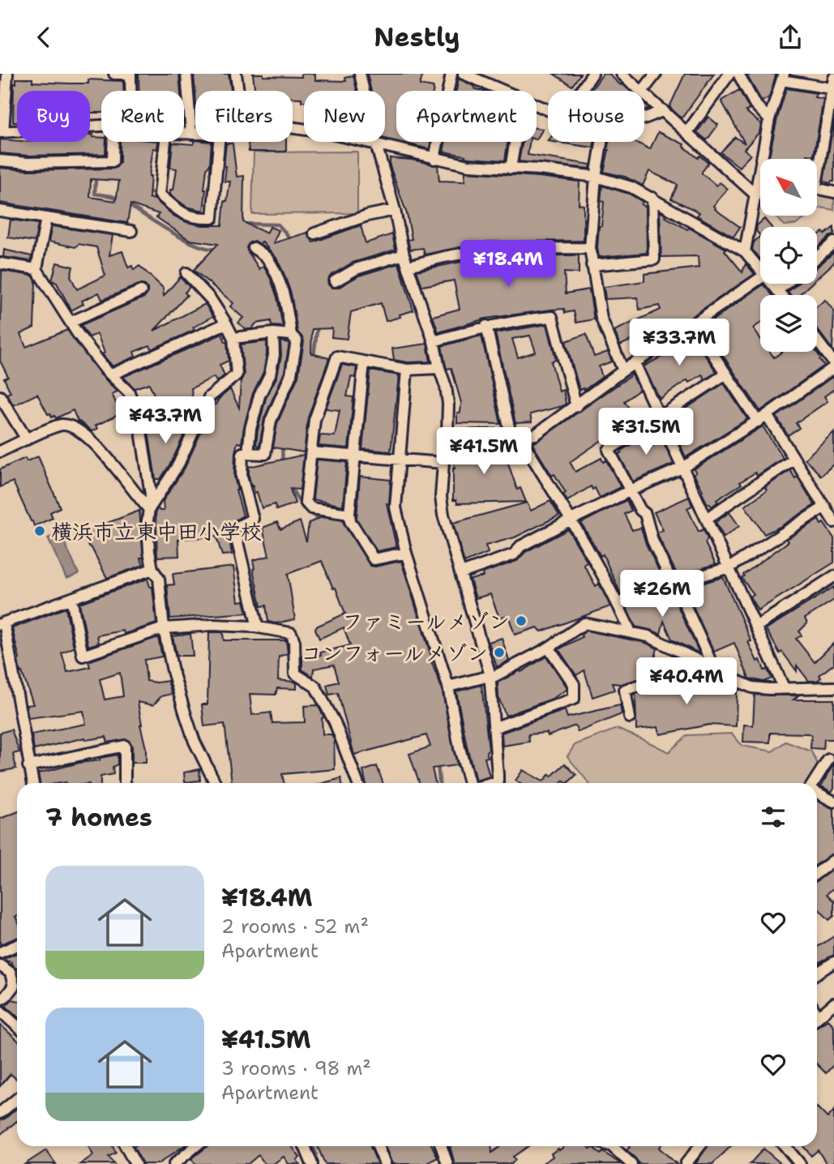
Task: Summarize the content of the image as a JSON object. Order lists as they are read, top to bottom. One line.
{"places":["横浜市立東中田小学校","ファミールメゾン","コンフォールメゾン"],"north":"top left","page":{"header":"Nestly","chip":["Buy","Rent","Filters","New","Apartment","House"],"price":["¥18.4M","¥33.7M","¥43.7M","¥31.5M","¥41.5M","¥26M","¥40.4M"],"heading":"7 homes","list":[{"name":"¥18.4M","note":"2 rooms · 52 m² · Apartment"},{"name":"¥41.5M","note":"3 rooms · 98 m² · Apartment"}]}}
